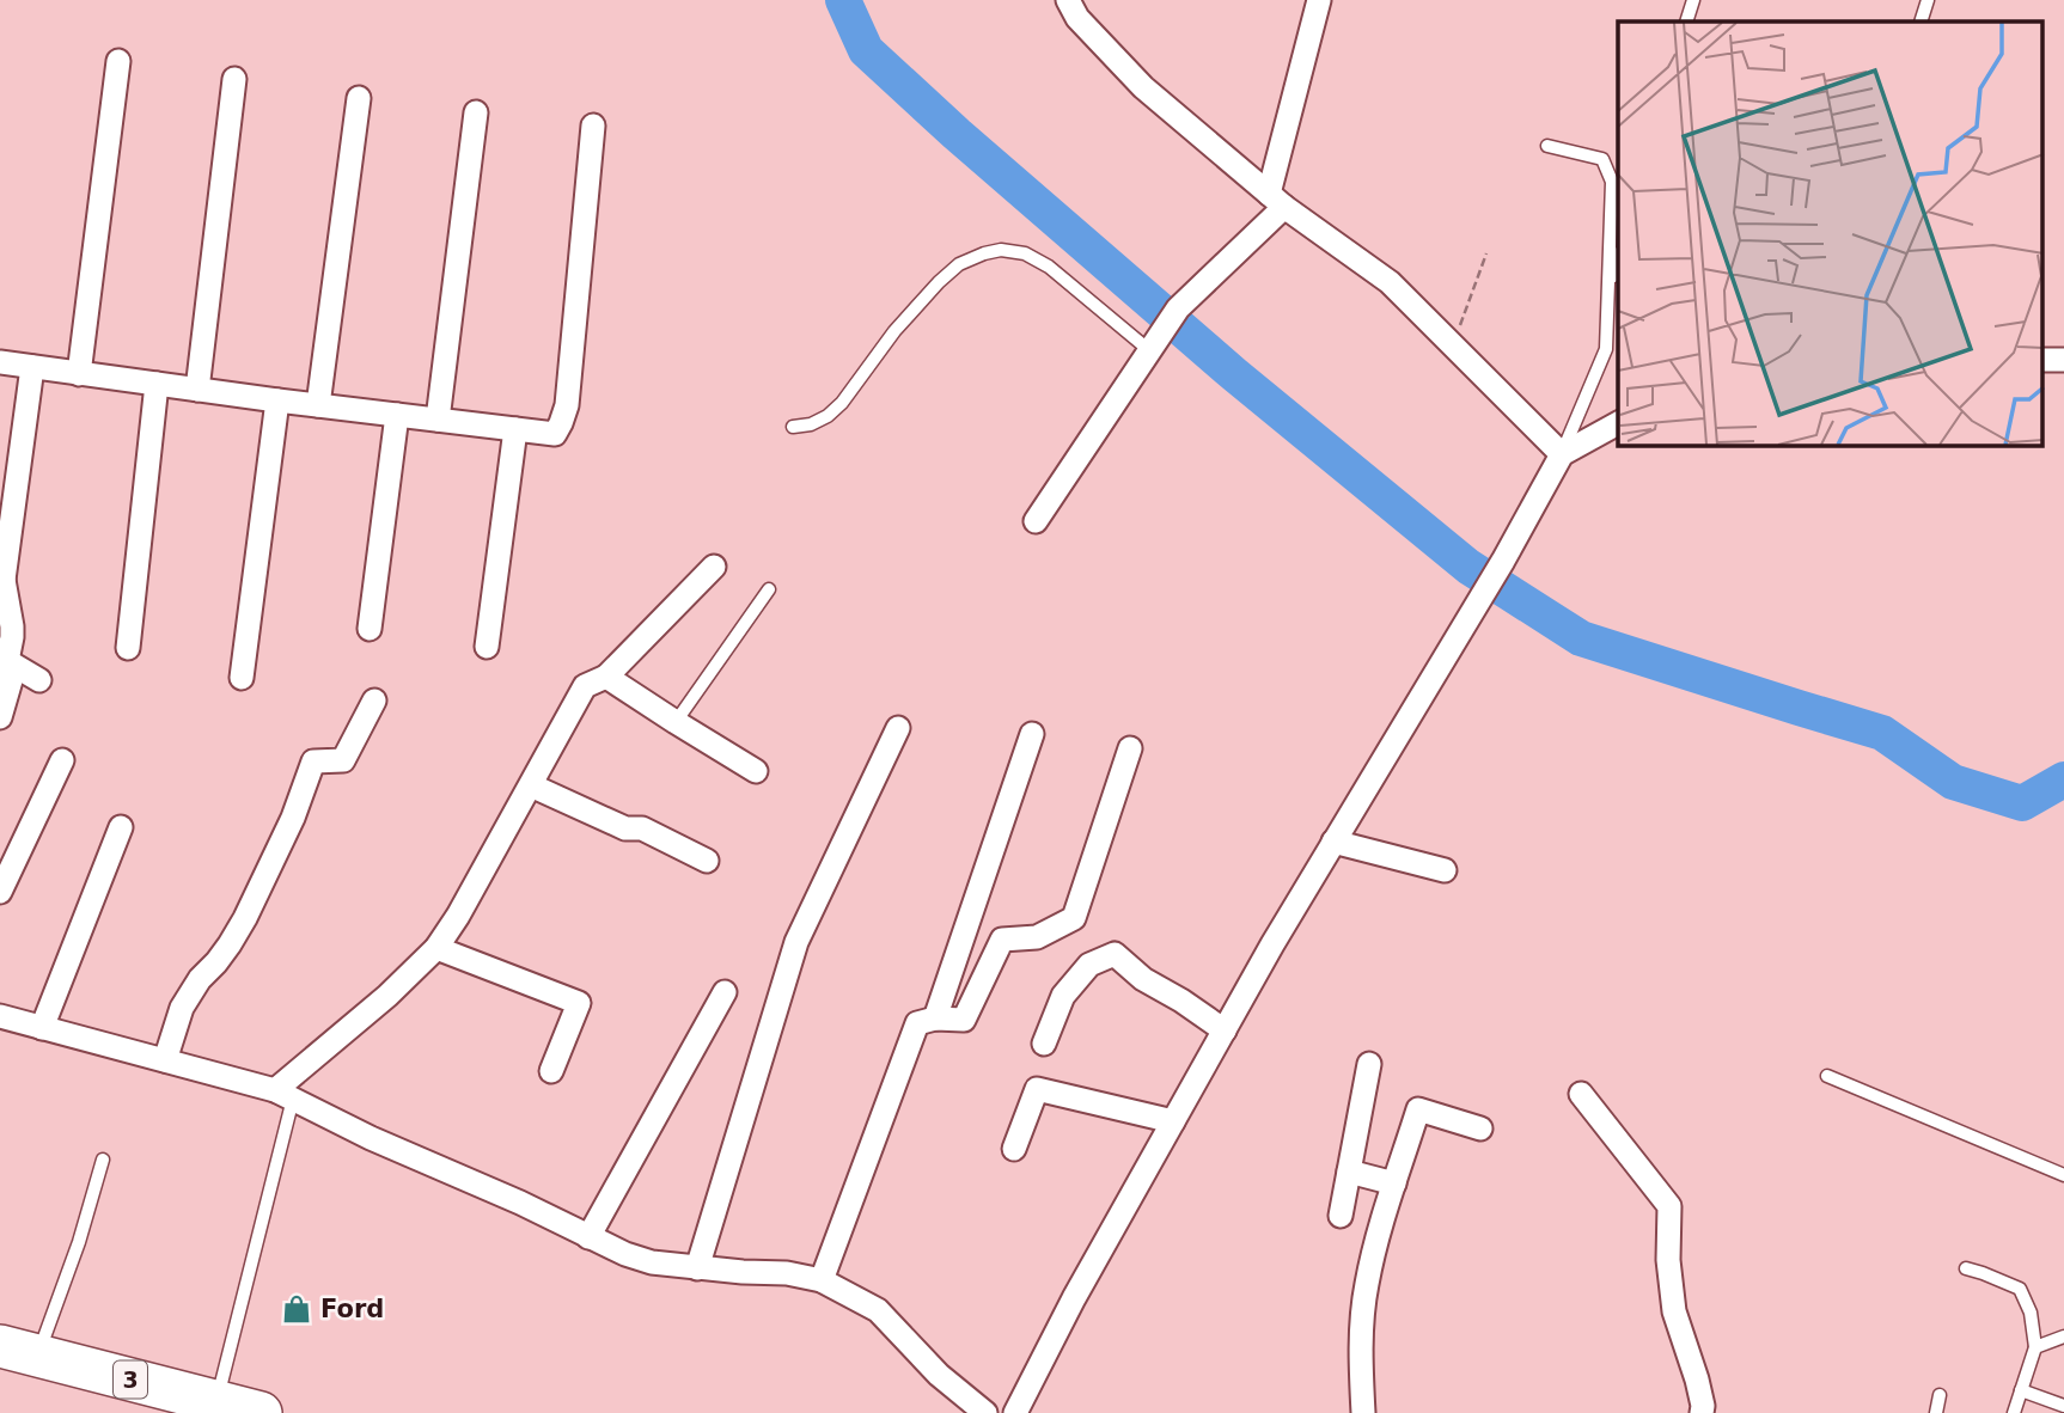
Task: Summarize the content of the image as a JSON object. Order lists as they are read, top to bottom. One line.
{"streets":{"highway":["3"]},"places":{"shop":["Ford"]}}
